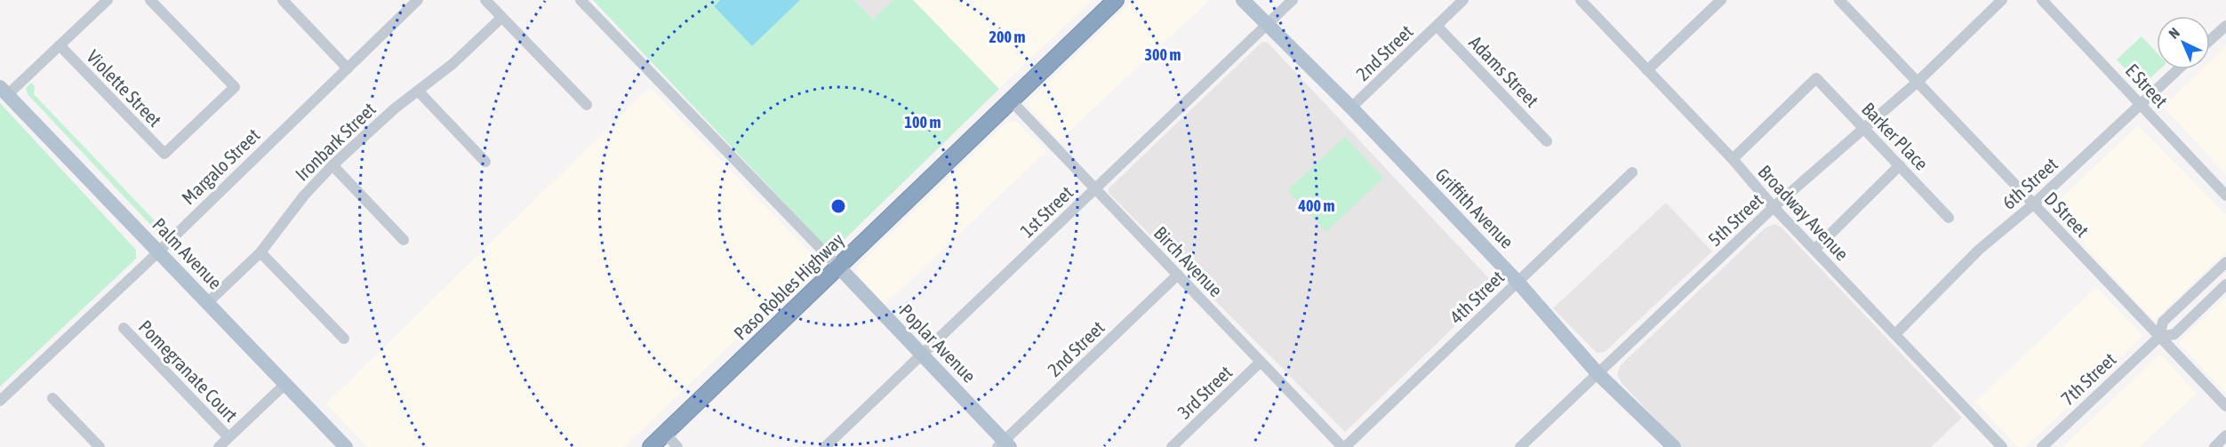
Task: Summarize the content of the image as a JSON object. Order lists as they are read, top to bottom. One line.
{"streets":{"highway":["Paso Robles Highway"],"main road":["Griffith Avenue","Palm Avenue","Poplar Avenue"],"street":["2nd Street","Adams Street","E Street","Violette Street","Barker Place","Ironbark Street","Margalo Street","6th Street","1st Street","Broadway Avenue","D Street","5th Street","Birch Avenue","4th Street","Pomegranate Court","7th Street","3rd Street"]},"crossings":[["2nd Street","Adams Street"],["2nd Street","Griffith Avenue"],["2nd Street","Birch Avenue"],["2nd Street","Poplar Avenue"],["E Street","6th Street"],["Barker Place","Broadway Avenue"],["Barker Place","5th Street"],["Ironbark Street","Palm Avenue"],["Margalo Street","Palm Avenue"],["6th Street","Broadway Avenue"],["6th Street","D Street"],["Griffith Avenue","1st Street"],["Griffith Avenue","5th Street"],["Griffith Avenue","4th Street"],["1st Street","Birch Avenue"],["1st Street","Poplar Avenue"],["Broadway Avenue","5th Street"],["D Street","5th Street"],["D Street","7th Street"],["Birch Avenue","Paso Robles Highway"],["Birch Avenue","4th Street"],["Birch Avenue","3rd Street"],["Paso Robles Highway","Poplar Avenue"]],"north":"top left","rings":["200 m","300 m","100 m","400 m"]}
